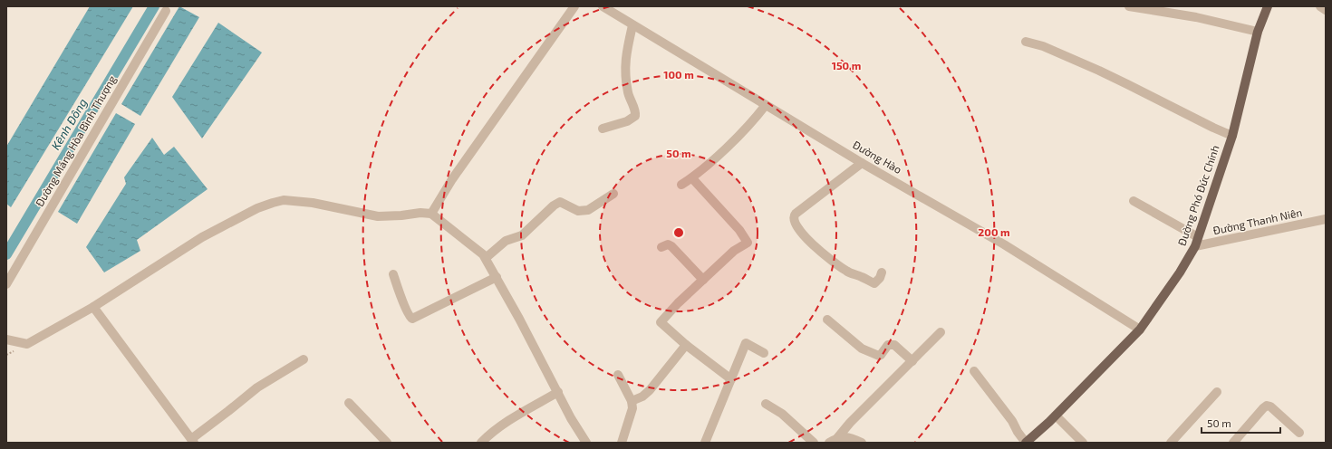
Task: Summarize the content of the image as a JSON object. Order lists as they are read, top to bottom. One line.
{"streets":{"main road":["Đường Phó Đức Chính"],"street":["Đường Máng Hòa Bình Thượng","Đường Hào","Đường Thanh Niên"]},"crossings":[["Đường Hào","Đường Phó Đức Chính"],["Đường Phó Đức Chính","Đường Thanh Niên"]],"water":["Kênh Đông"],"scale_bar":"50 m","rings":["150 m","100 m","50 m","200 m"]}
